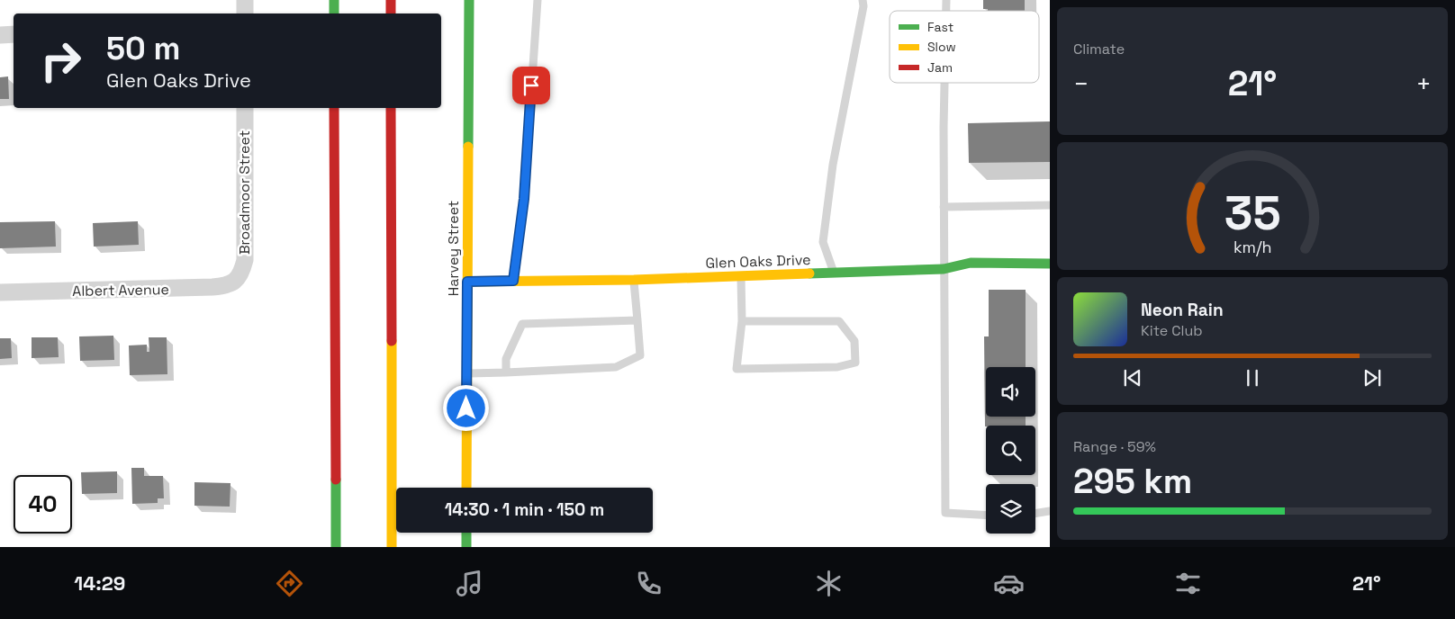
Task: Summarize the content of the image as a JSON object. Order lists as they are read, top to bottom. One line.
{"streets":{"main road":["Harvey Street","Glen Oaks Drive"],"street":["Broadmoor Street","Albert Avenue"]},"crossings":[["Broadmoor Street","Albert Avenue"],["Harvey Street","Glen Oaks Drive"]],"legend":["Fast","Slow","Jam"],"page":{"tile":["Climate",["Range · 59%","295 km"]],"turn":["50 m","Glen Oaks Drive"],"heat":["−","21°","+"],"song":["Neon Rain","Kite Club"],"limit":"40","trip":"14:30 · 1 min · 150 m","tabs":["14:29","21°"],"gauge":["35","km/h"]}}
